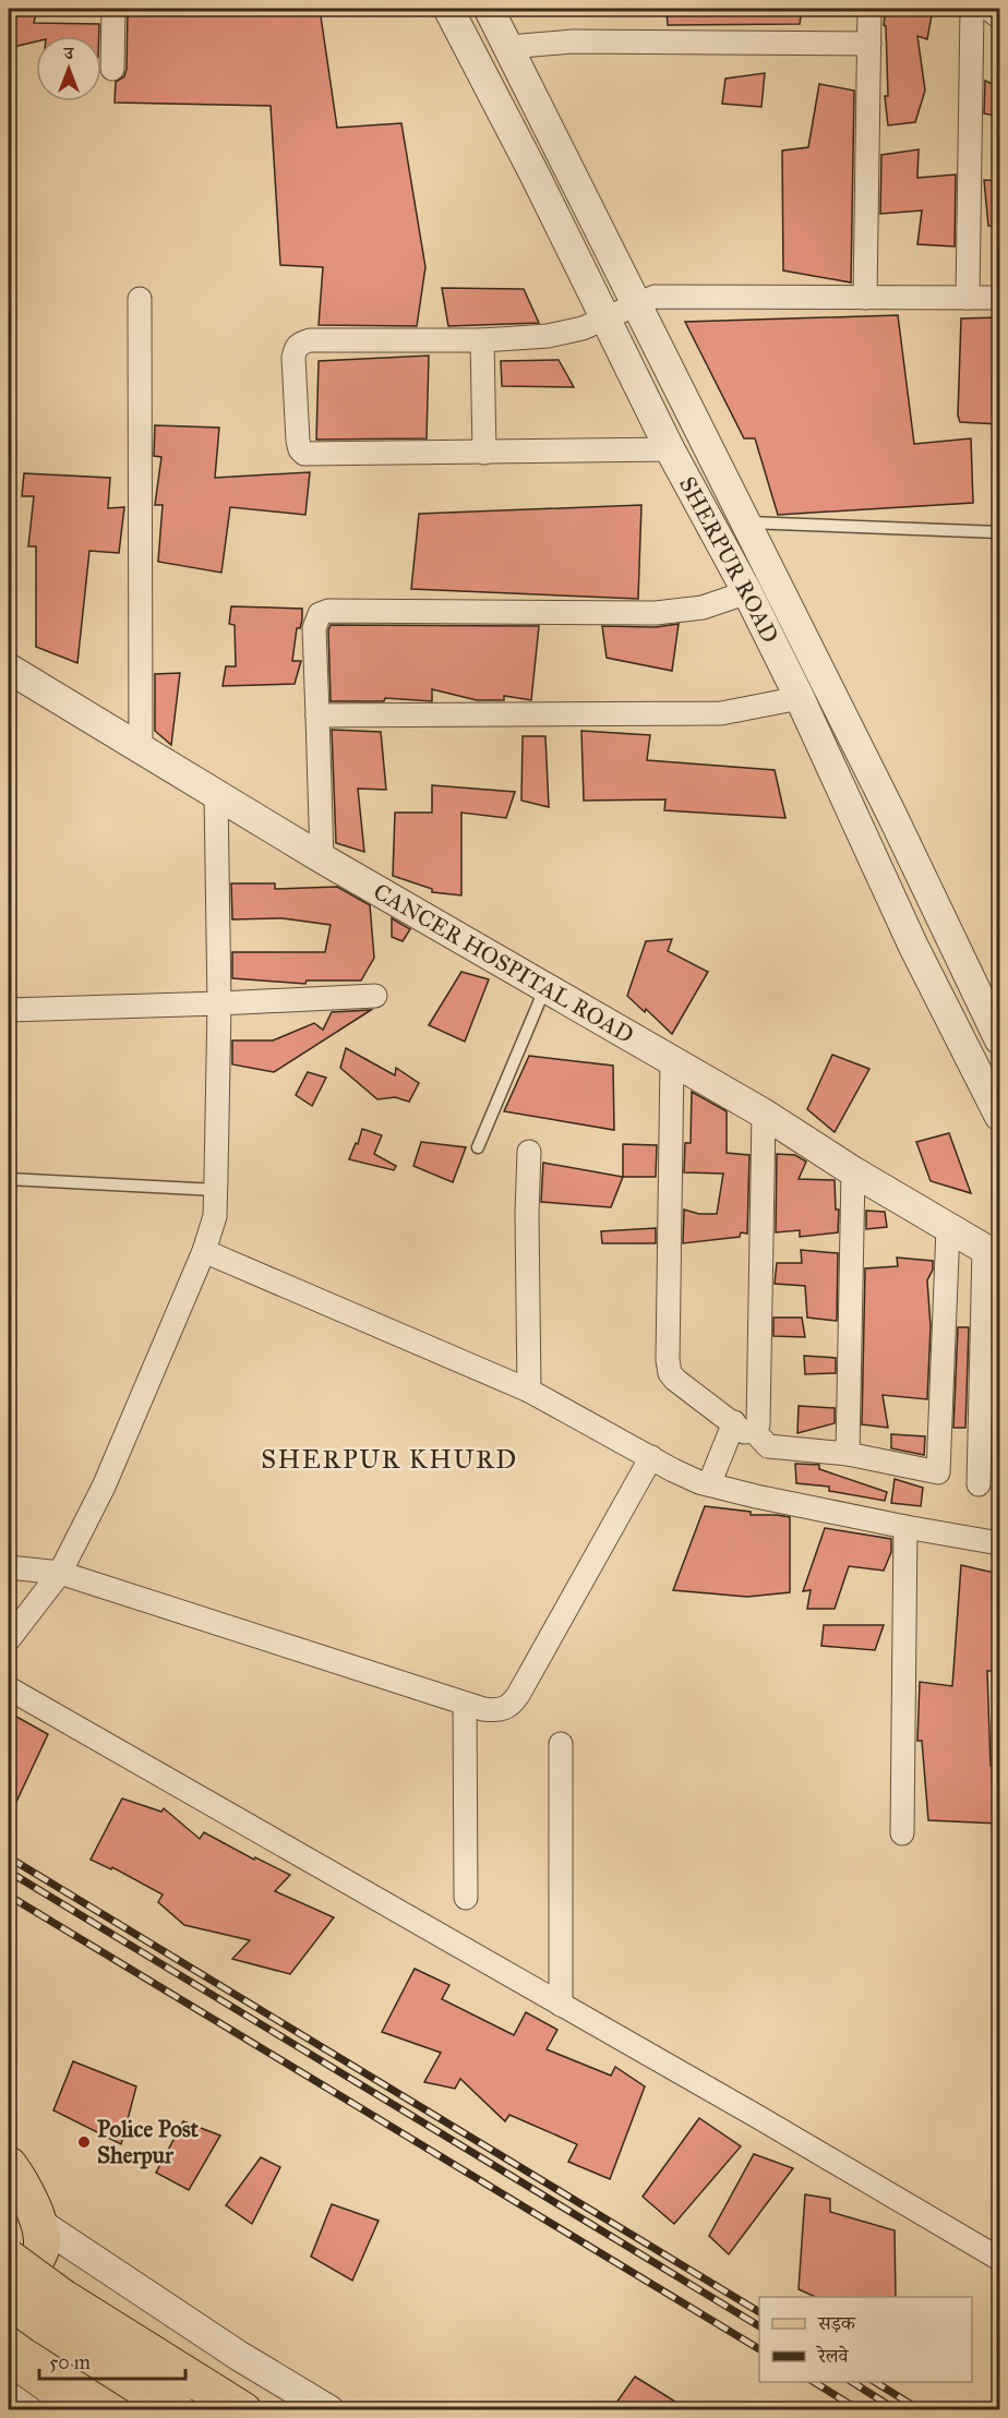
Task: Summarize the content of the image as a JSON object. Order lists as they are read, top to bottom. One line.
{"streets":{"street":["SHERPUR ROAD","CANCER HOSPITAL ROAD"]},"districts":["SHERPUR KHURD"],"places":["Police Post Sherpur"],"legend":["सड़क","रेलवे"],"scale_bar":"50 m","north":"top"}
